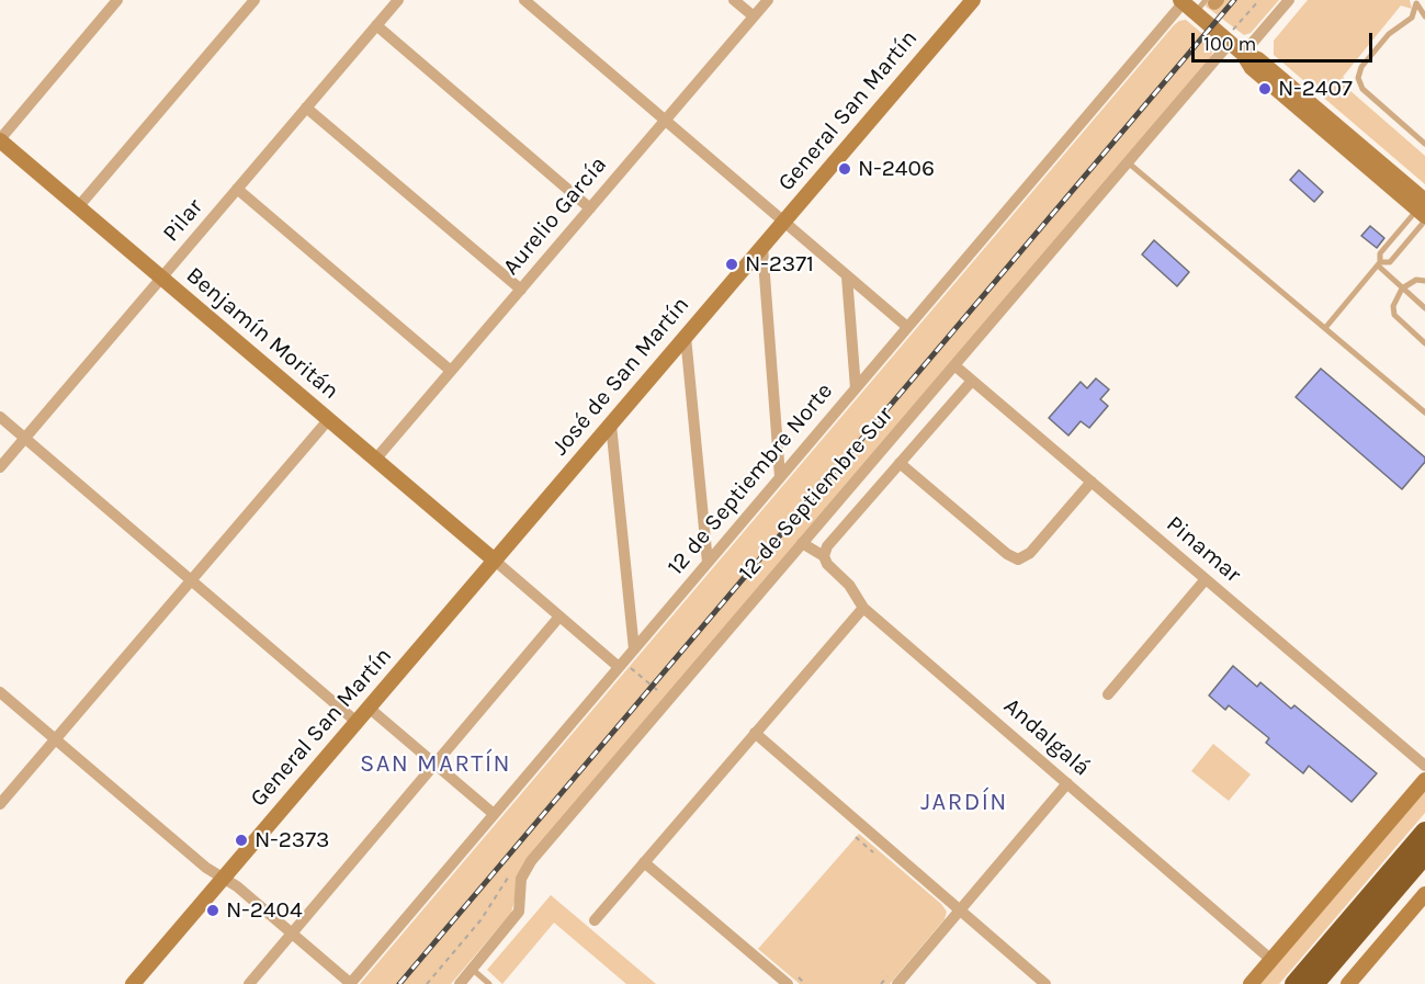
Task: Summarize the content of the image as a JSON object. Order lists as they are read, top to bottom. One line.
{"streets":{"main road":["General San Martín","Benjamín Moritán","José de San Martín"],"street":["Aurelio García","Pilar","12 de Septiembre Norte","12 de Septiembre Sur","Pinamar","Andalgalá"]},"crossings":[["General San Martín","Benjamín Moritán"],["General San Martín","José de San Martín"],["Aurelio García","Benjamín Moritán"],["Pilar","Benjamín Moritán"],["Benjamín Moritán","José de San Martín"],["12 de Septiembre Sur","Pinamar"],["12 de Septiembre Sur","Andalgalá"]],"districts":["SAN MARTÍN","JARDÍN"],"places":["N-2407","N-2406","N-2371","N-2373","N-2404"],"scale_bar":"100 m"}
